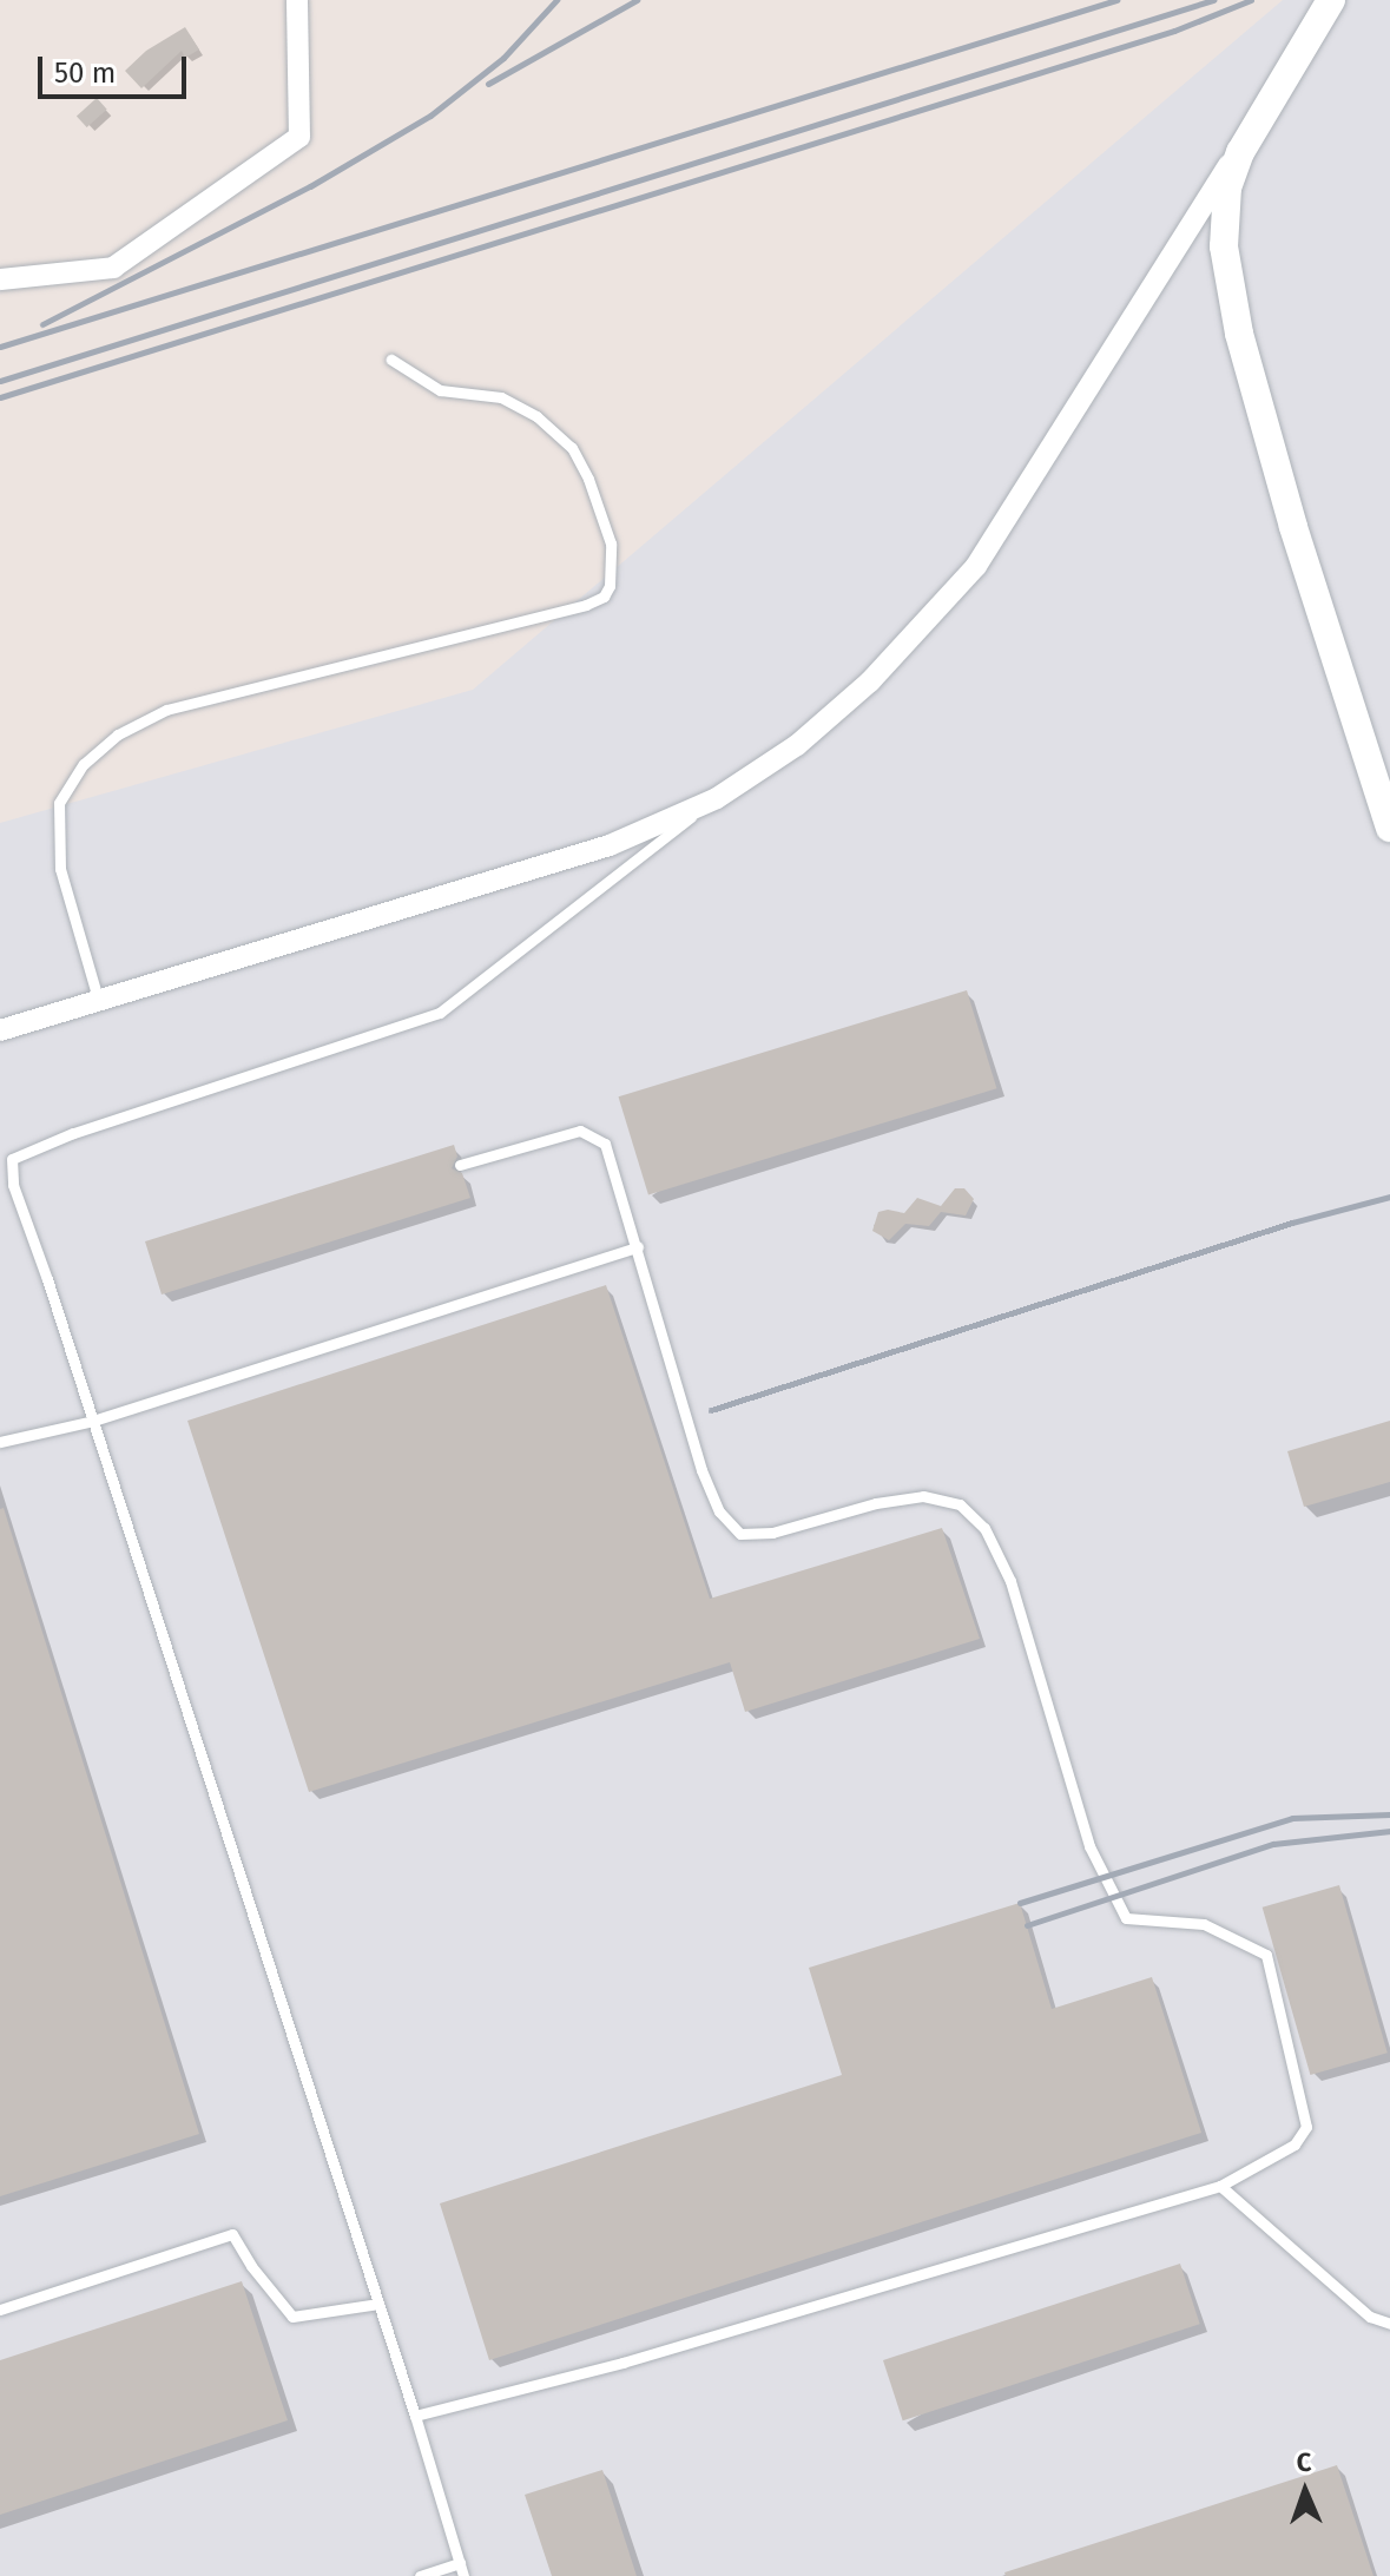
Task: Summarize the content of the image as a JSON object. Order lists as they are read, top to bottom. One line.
{"scale_bar":"50 m","north":"top"}
